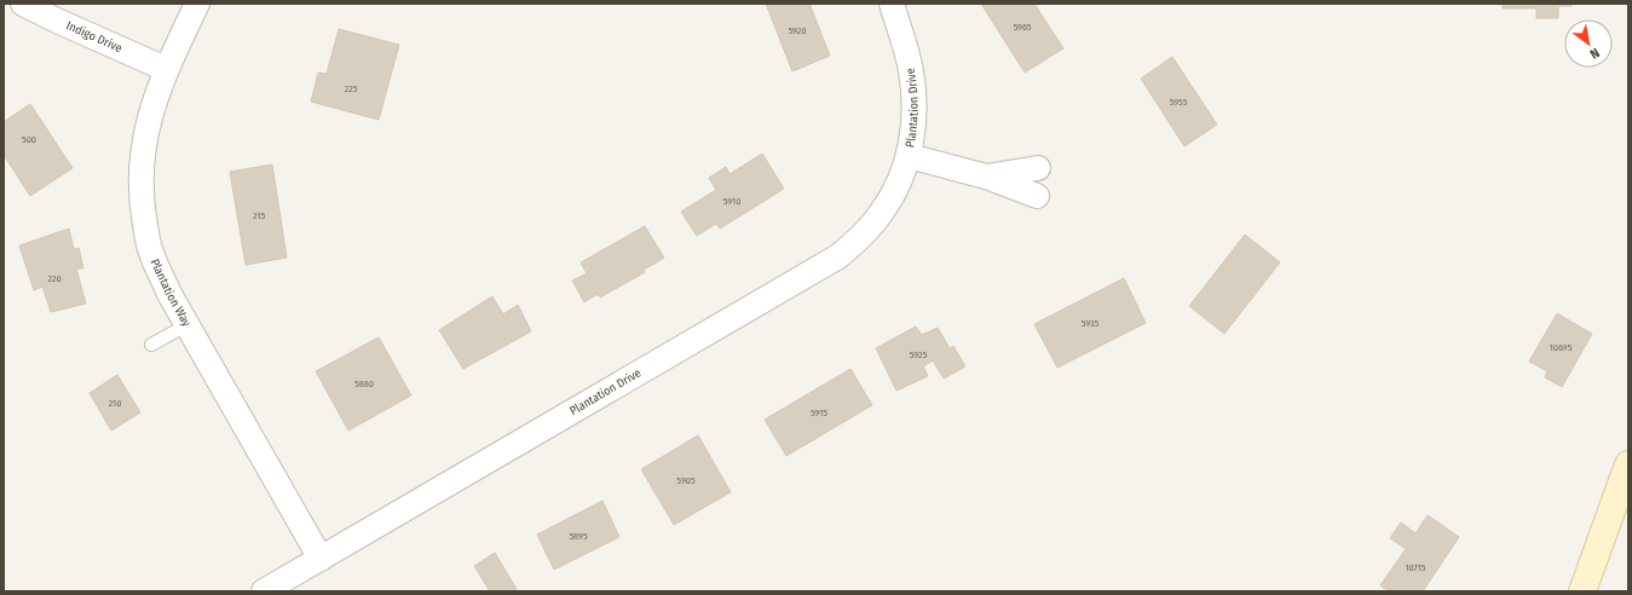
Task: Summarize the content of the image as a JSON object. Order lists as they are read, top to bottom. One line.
{"streets":{"street":["Indigo Drive","Plantation Drive","Plantation Way"]},"crossings":[["Indigo Drive","Plantation Way"],["Plantation Drive","Plantation Way"]],"house_numbers":["5965","5920","225","5955","500","5910","215","220","5935","10695","5925","5880","210","5915","5905","5895","10715"],"north":"bottom right"}
